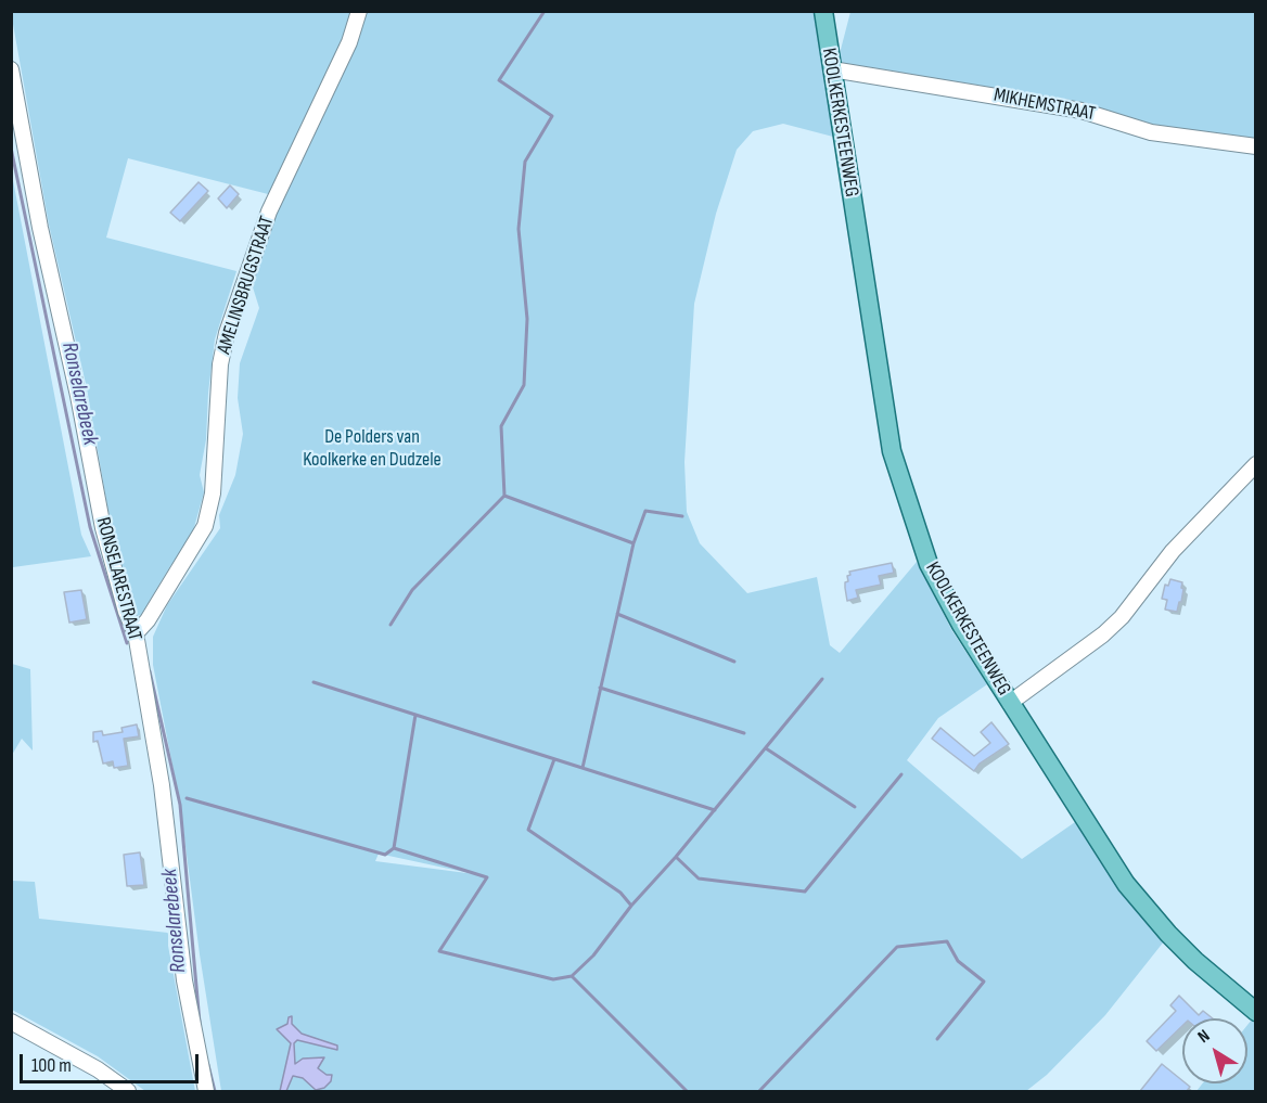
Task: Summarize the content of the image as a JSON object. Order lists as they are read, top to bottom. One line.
{"streets":{"main road":["KOOLKERKESTEENWEG"],"street":["MIKHEMSTRAAT","AMELINSBRUGSTRAAT","RONSELARESTRAAT"]},"crossings":[["MIKHEMSTRAAT","KOOLKERKESTEENWEG"],["AMELINSBRUGSTRAAT","RONSELARESTRAAT"]],"water":["Ronselarebeek"],"parks":["De Polders van Koolkerke en Dudzele"],"scale_bar":"100 m","north":"top left"}
